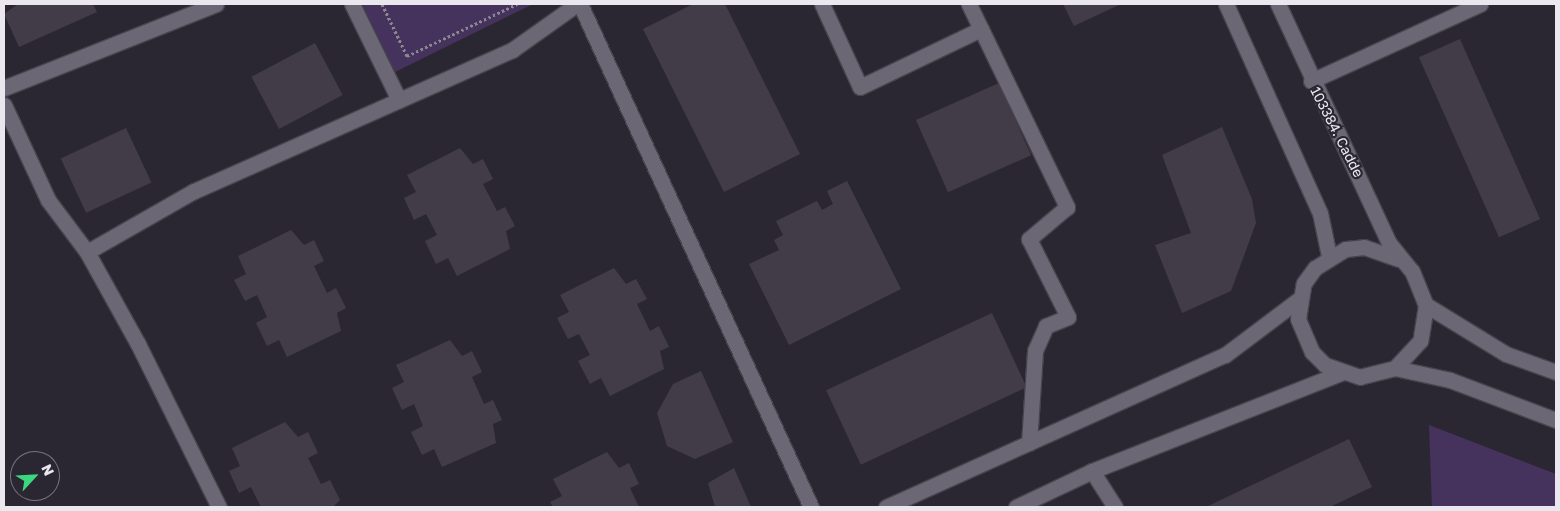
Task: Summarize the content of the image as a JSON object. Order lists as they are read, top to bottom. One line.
{"streets":{"street":["103384. Cadde"]},"north":"top right"}
